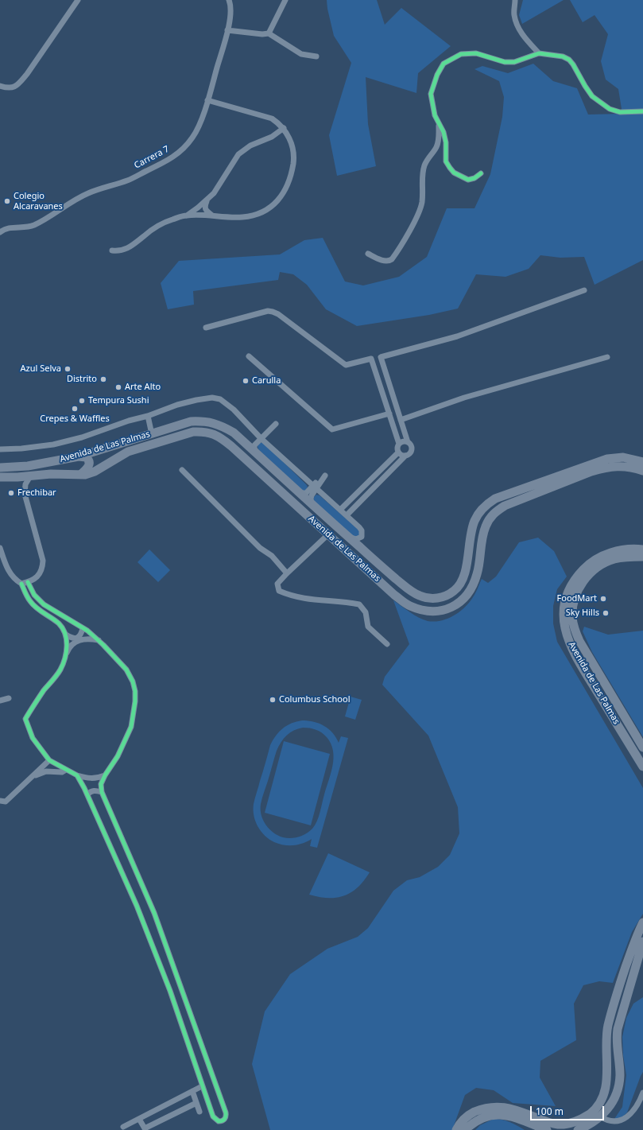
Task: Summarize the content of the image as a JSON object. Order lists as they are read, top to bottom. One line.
{"streets":{"main road":["Avenida de Las Palmas"],"street":["Carrera 7"]},"places":["Colegio Alcaravanes","Azul Selva","Distrito","Carulla","Arte Alto","Tempura Sushi","Crepes & Waffles","Frechibar","FoodMart","Sky Hills","Columbus School"],"scale_bar":"100 m"}
